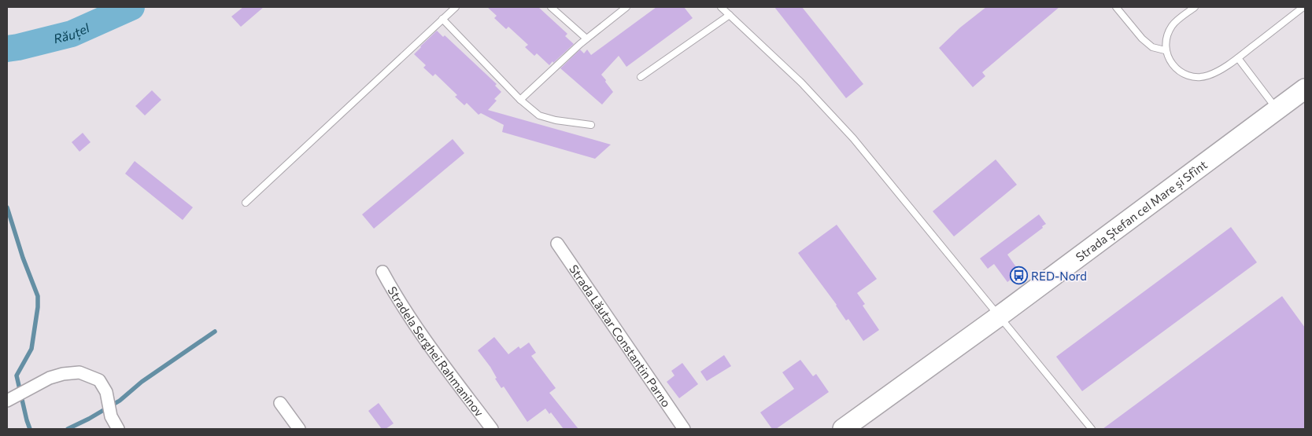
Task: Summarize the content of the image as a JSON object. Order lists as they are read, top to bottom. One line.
{"streets":{"main road":["Strada Ștefan cel Mare și Sfînt"],"street":["Strada Lăutar Constantin Parno","Stradela Serghei Rahmaninov"]},"water":["Răuțel"],"places":{"bus stop":["RED-Nord"]}}
